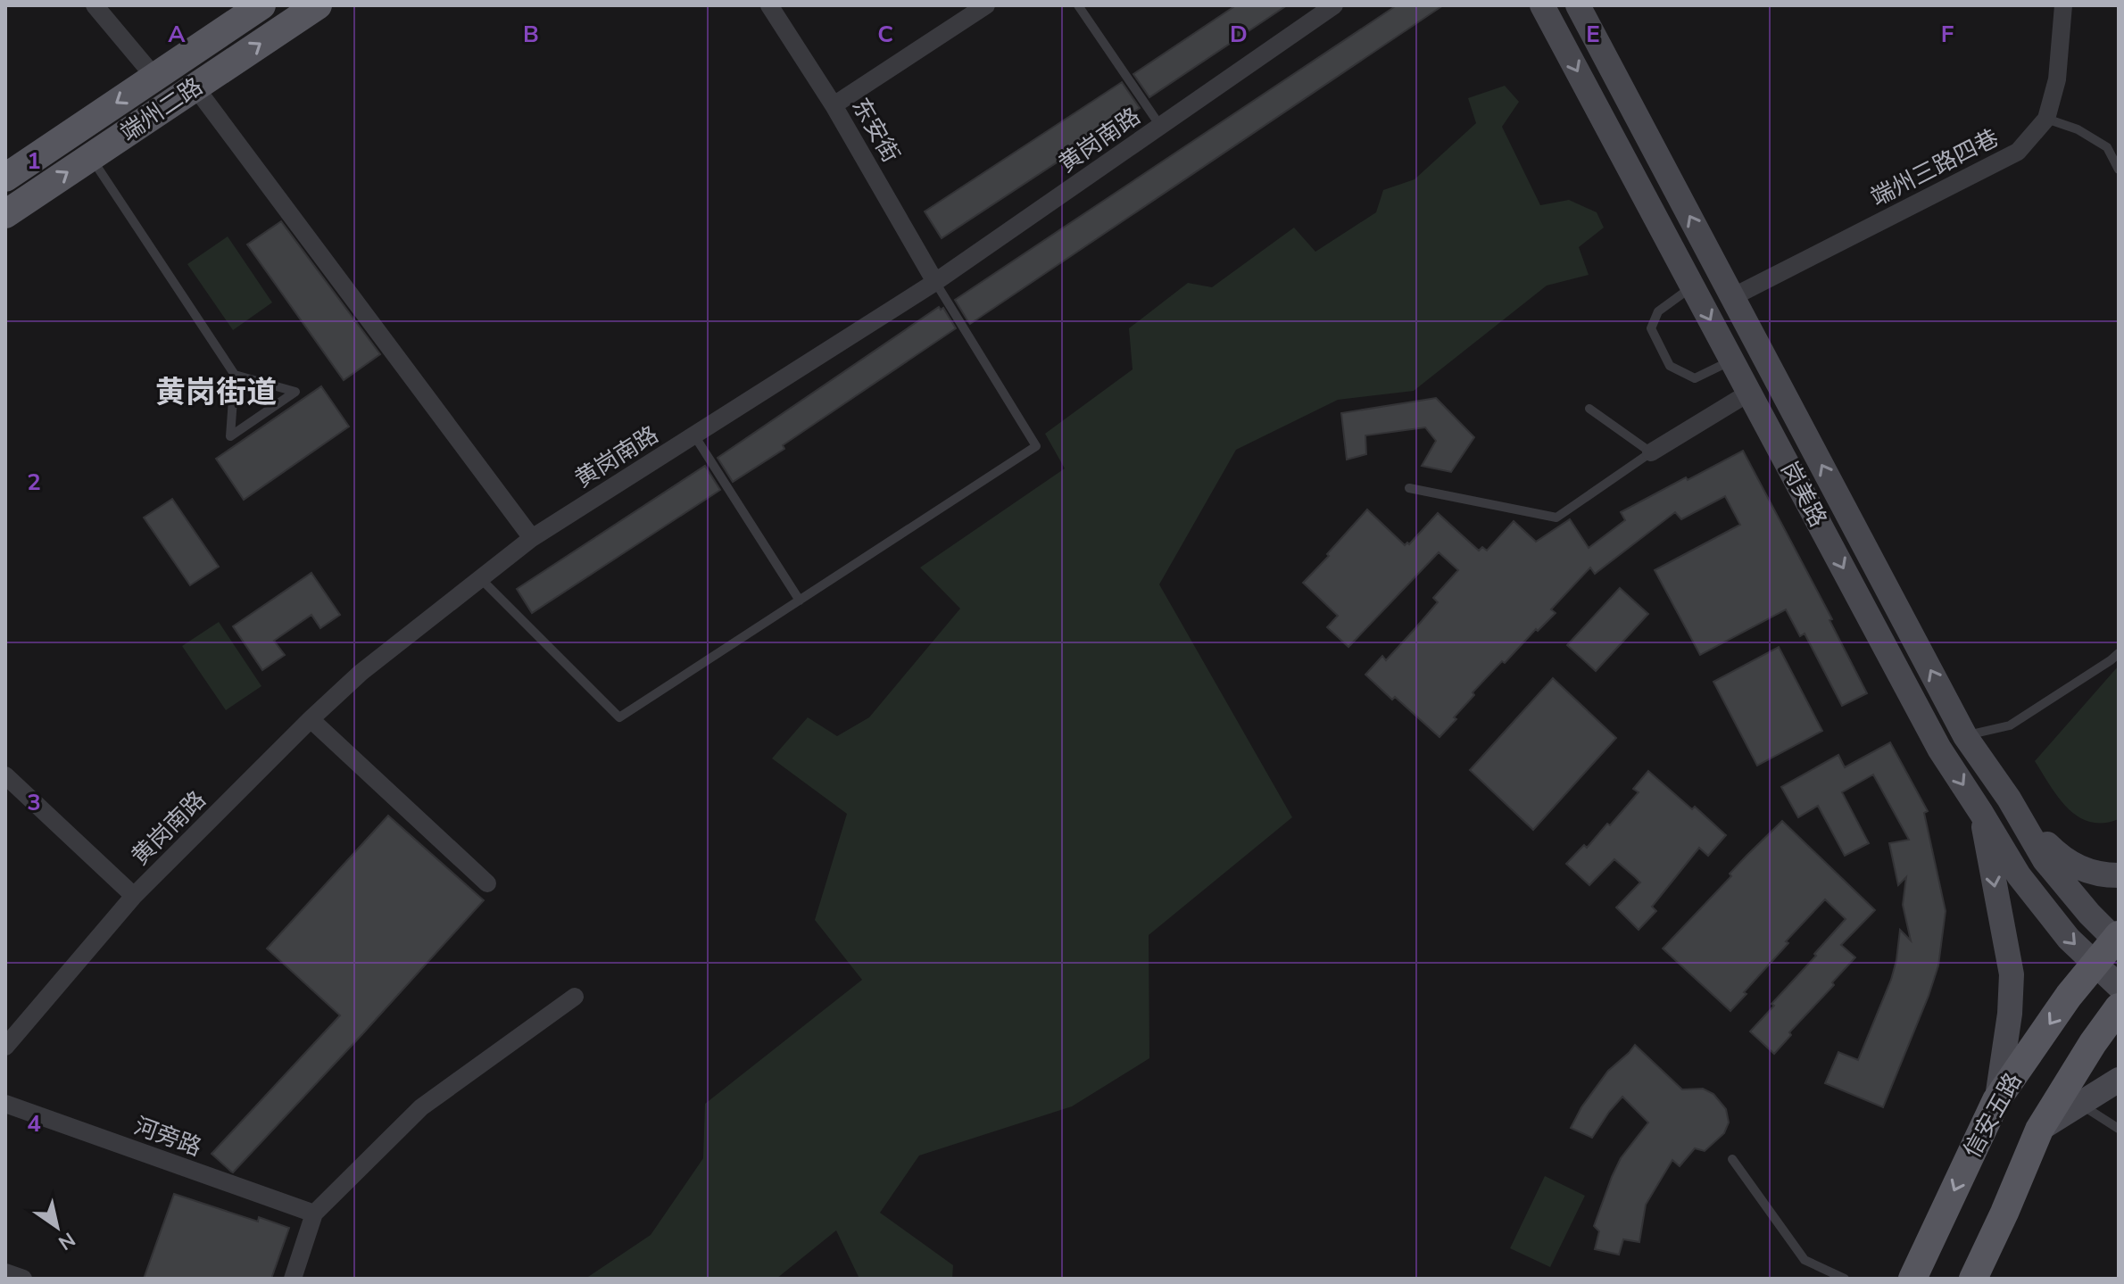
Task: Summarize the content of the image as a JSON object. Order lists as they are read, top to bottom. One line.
{"streets":{"main road":["端州二路","岗美路","信安五路"],"street":["东安街","黄岗南路","端州三路四巷","河旁路"]},"crossings":[["东安街","黄岗南路"],["端州三路四巷","岗美路"],["岗美路","信安五路"]],"districts":["黄岗街道"],"north":"bottom right","grid":{"columns":["A","B","C","D","E","F"],"rows":["1","2","3","4"]}}
